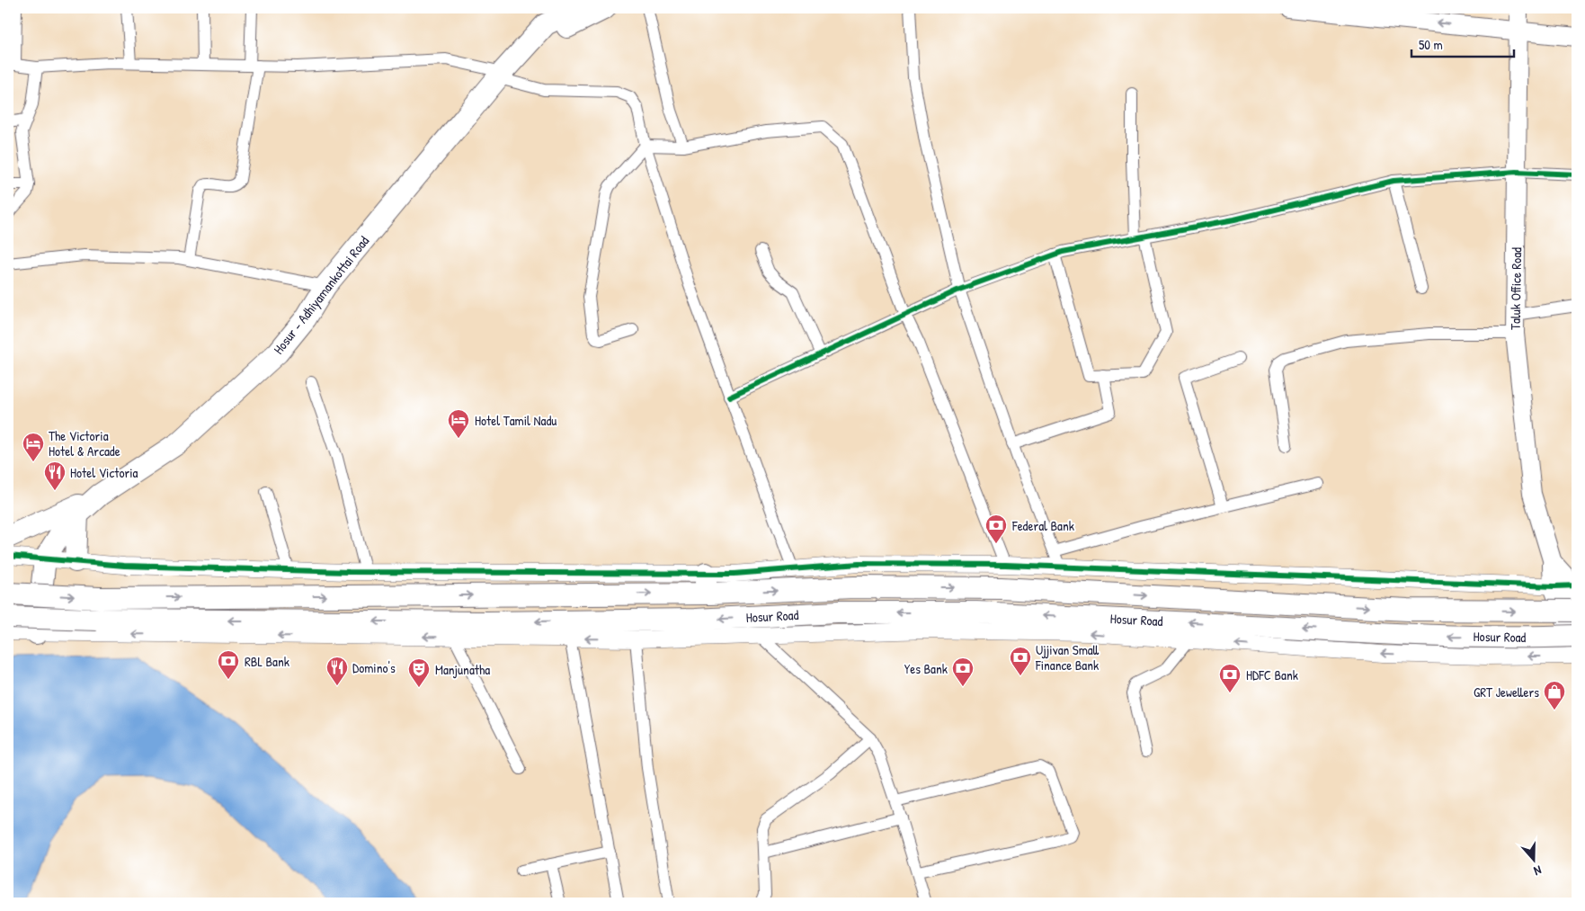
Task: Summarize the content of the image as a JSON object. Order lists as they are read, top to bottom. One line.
{"streets":{"highway":["Taluk Office Road","Hosur - Adhiyamankottai Road","Hosur Road"]},"places":{"hotel":["Hotel Tamil Nadu","The Victoria Hotel & Arcade"],"restaurant":["Hotel Victoria","Domino's"],"bank":["Federal Bank","Ujjivan Small Finance Bank","RBL Bank","Yes Bank","HDFC Bank"],"theatre":["Manjunatha"],"shop":["GRT Jewellers"]},"scale_bar":"50 m","north":"bottom"}
